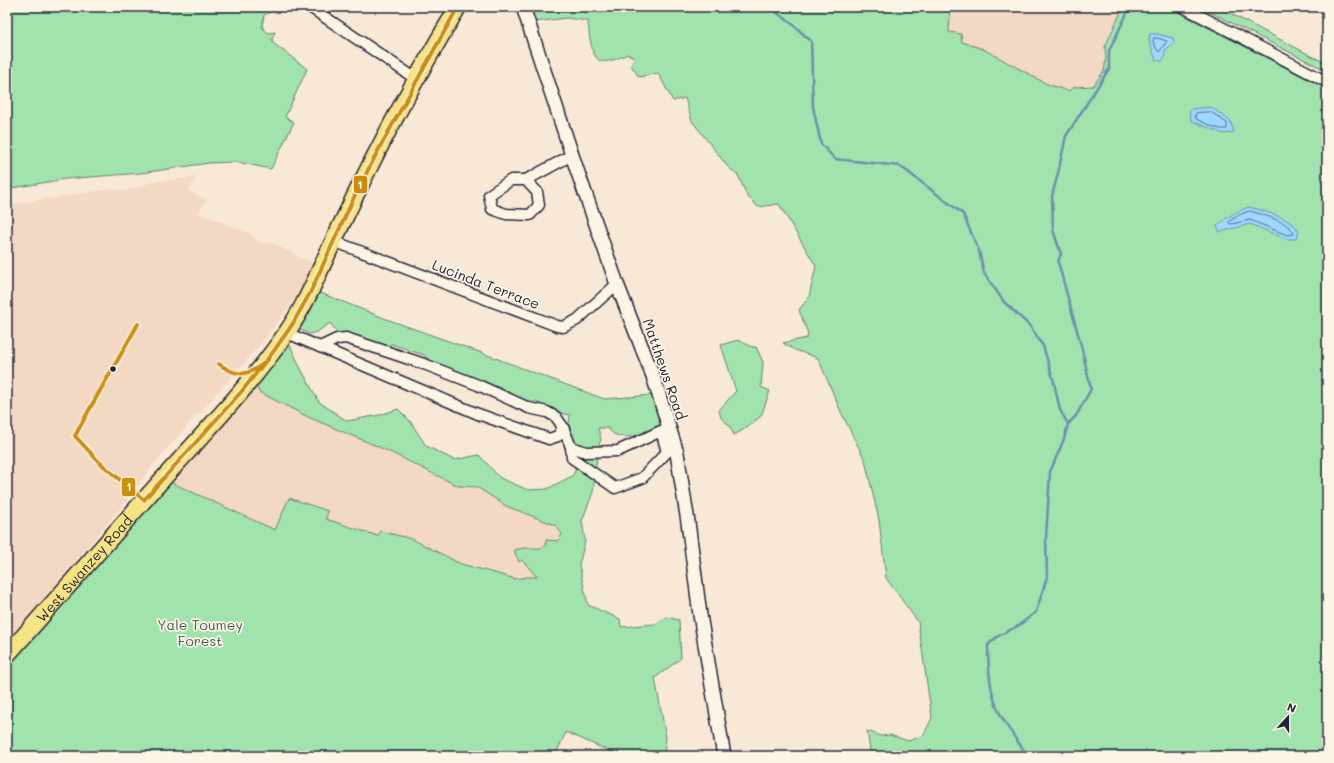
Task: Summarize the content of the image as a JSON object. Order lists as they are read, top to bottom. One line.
{"streets":{"main road":["West Swanzey Road"],"street":["Lucinda Terrace","Matthews Road"]},"crossings":[["Lucinda Terrace","Matthews Road"],["Lucinda Terrace","West Swanzey Road"]],"parks":["Yale Toumey Forest"],"lines":["transit line 1"],"north":"top"}
